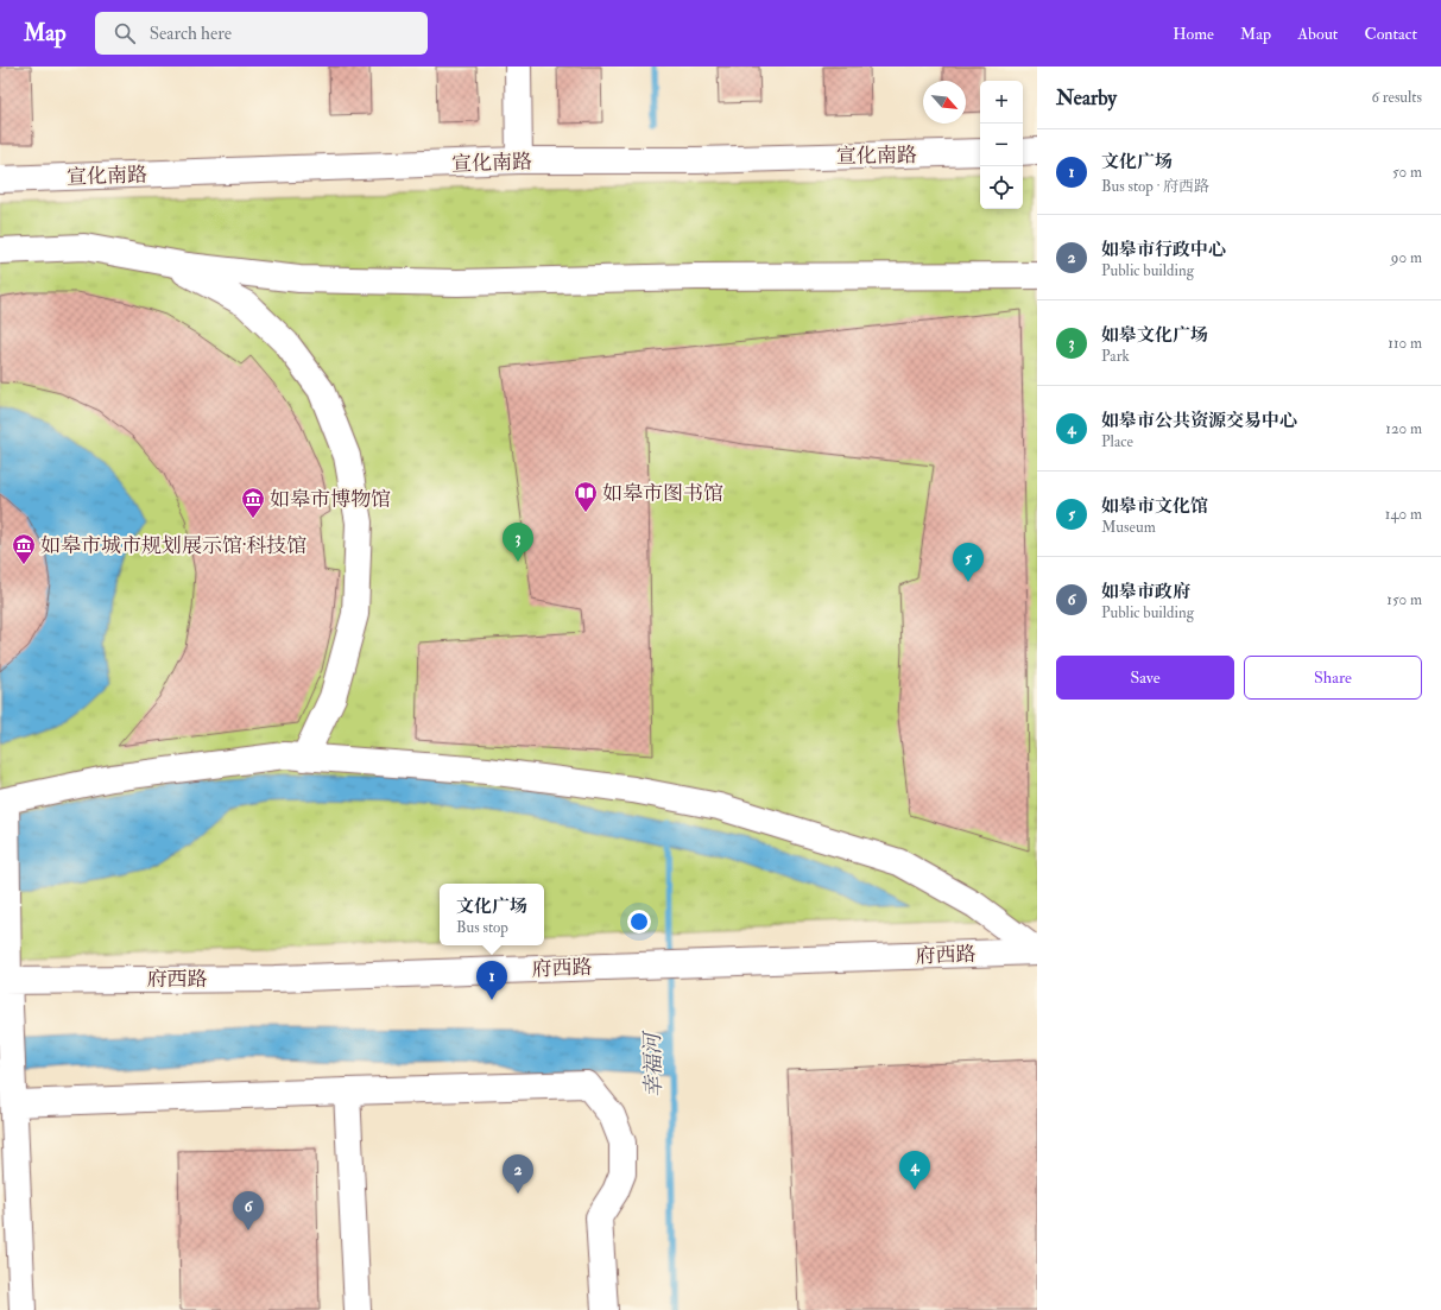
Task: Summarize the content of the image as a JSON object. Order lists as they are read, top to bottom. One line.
{"streets":{"street":["宣化南路","府西路"]},"water":["幸福河"],"places":{"library":["如皋市图书馆"],"museum":["如皋市博物馆","如皋市城市规划展示馆·科技馆"]},"north":"bottom right","page":{"header":"Map","search":"Search here","nav":["Home","Map","About","Contact"],"heading":["Nearby","6 results"],"map_buttons":["+","−"],"list":[{"mark":"1","name":"文化广场","note":"Bus stop · 府西路","value":"50 m"},{"mark":"2","name":"如皋市行政中心","note":"Public building","value":"90 m"},{"mark":"3","name":"如皋文化广场","note":"Park","value":"110 m"},{"mark":"4","name":"如皋市公共资源交易中心","note":"Place","value":"120 m"},{"mark":"5","name":"如皋市文化馆","note":"Museum","value":"140 m"},{"mark":"6","name":"如皋市政府","note":"Public building","value":"150 m"}],"pins":["3","5","1","4","2","6"],"buttons":["Save","Share"],"popup":["文化广场","Bus stop"]}}
